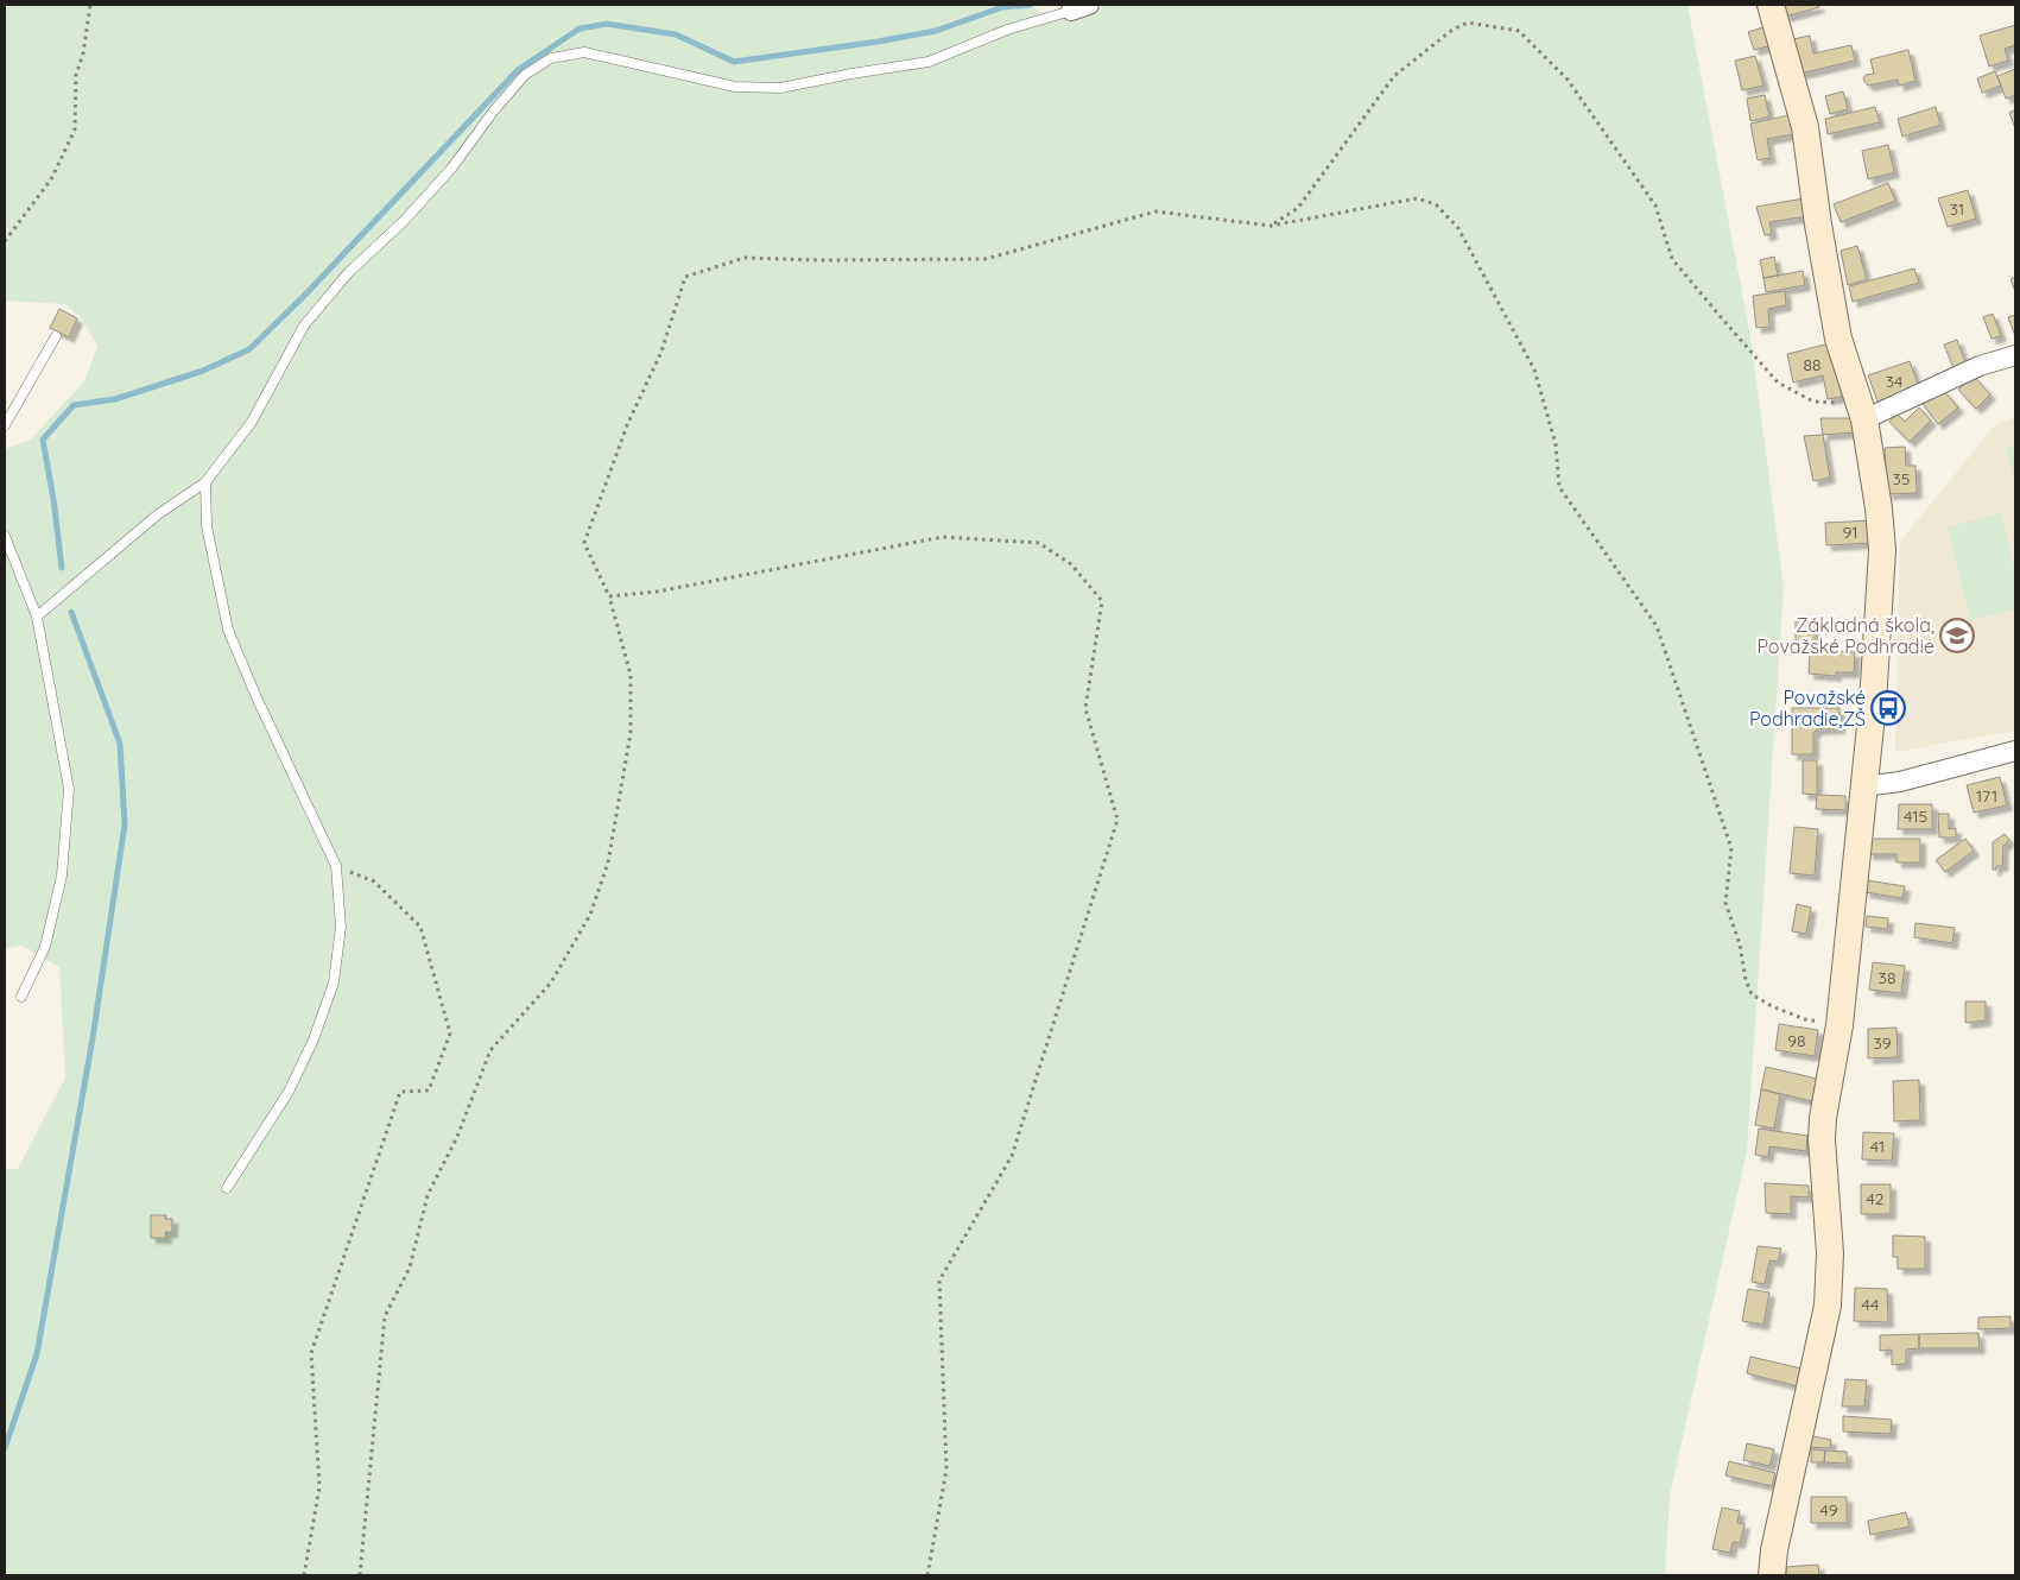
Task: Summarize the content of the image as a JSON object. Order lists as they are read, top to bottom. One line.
{"places":{"school or university":["Základná škola, Považské Podhradie"],"bus stop":["Považské Podhradie,ZŠ"]},"house_numbers":["31","88","34","35","91","171","415","38","98","39","41","42","44","49"]}
